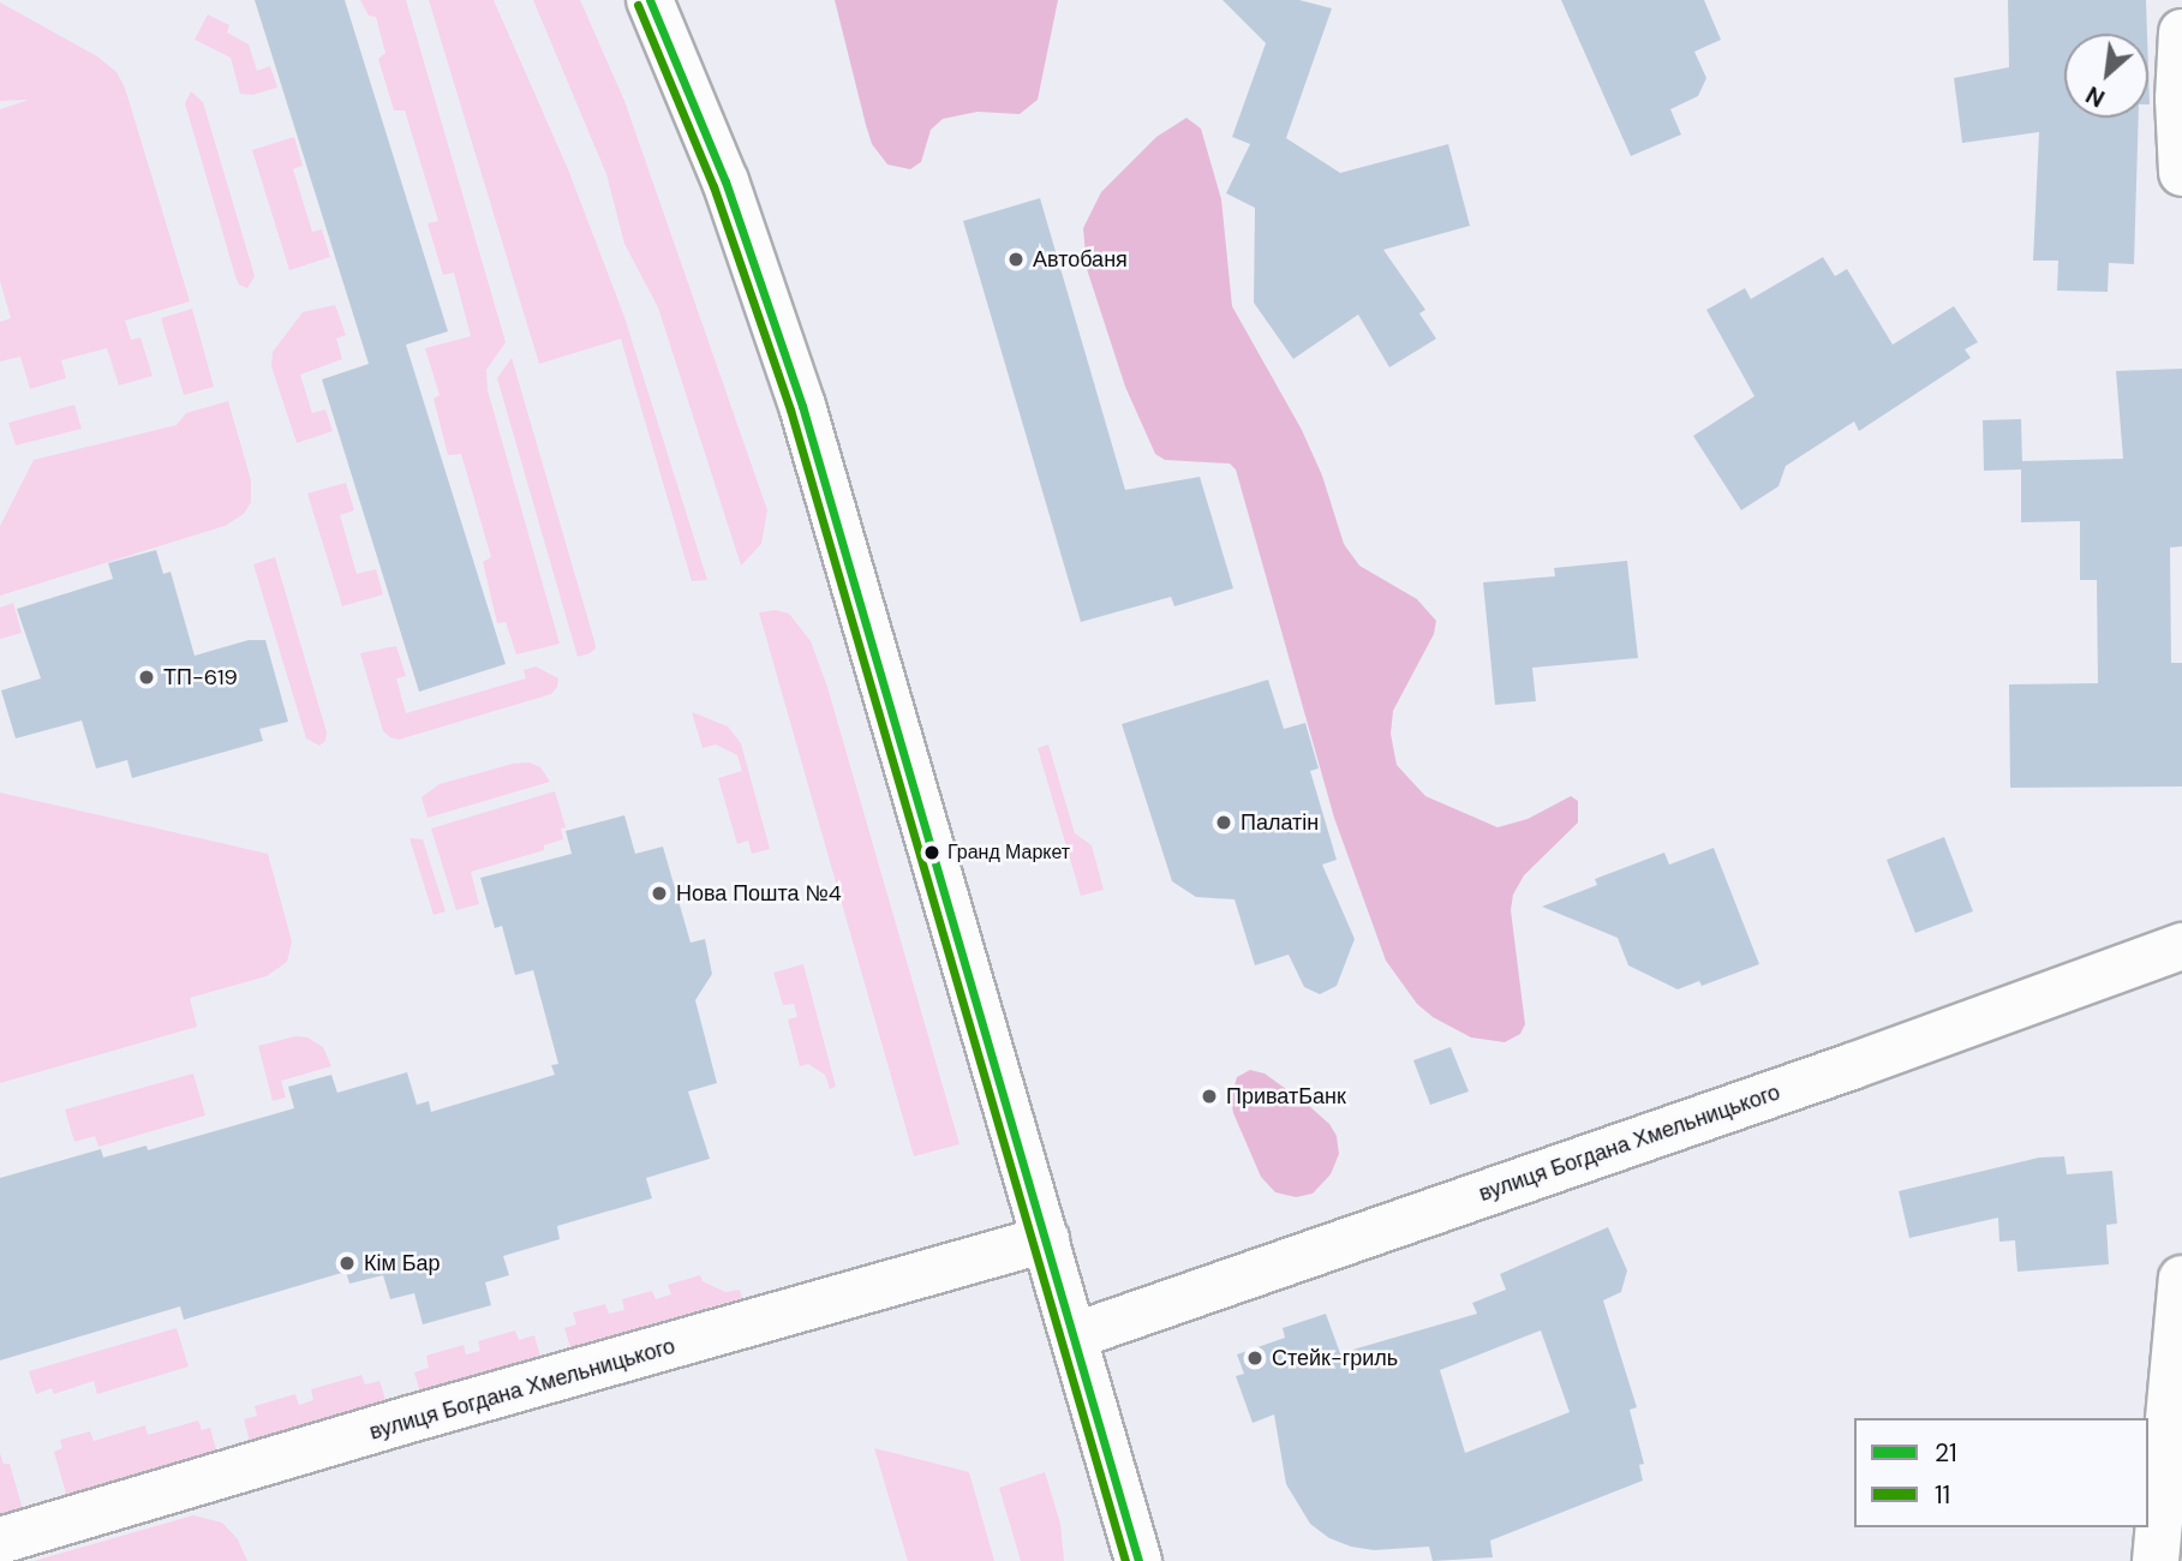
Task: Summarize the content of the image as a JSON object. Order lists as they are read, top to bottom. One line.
{"streets":{"street":["вулиця Богдана Хмельницького"]},"places":["Автобаня","ТП-619","Палатін","Гранд Маркет","Нова Пошта №4","ПриватБанк","Кім Бар","Стейк-гриль"],"lines":["transit line 21","transit line 11"],"legend":["21","11"],"north":"bottom left"}
